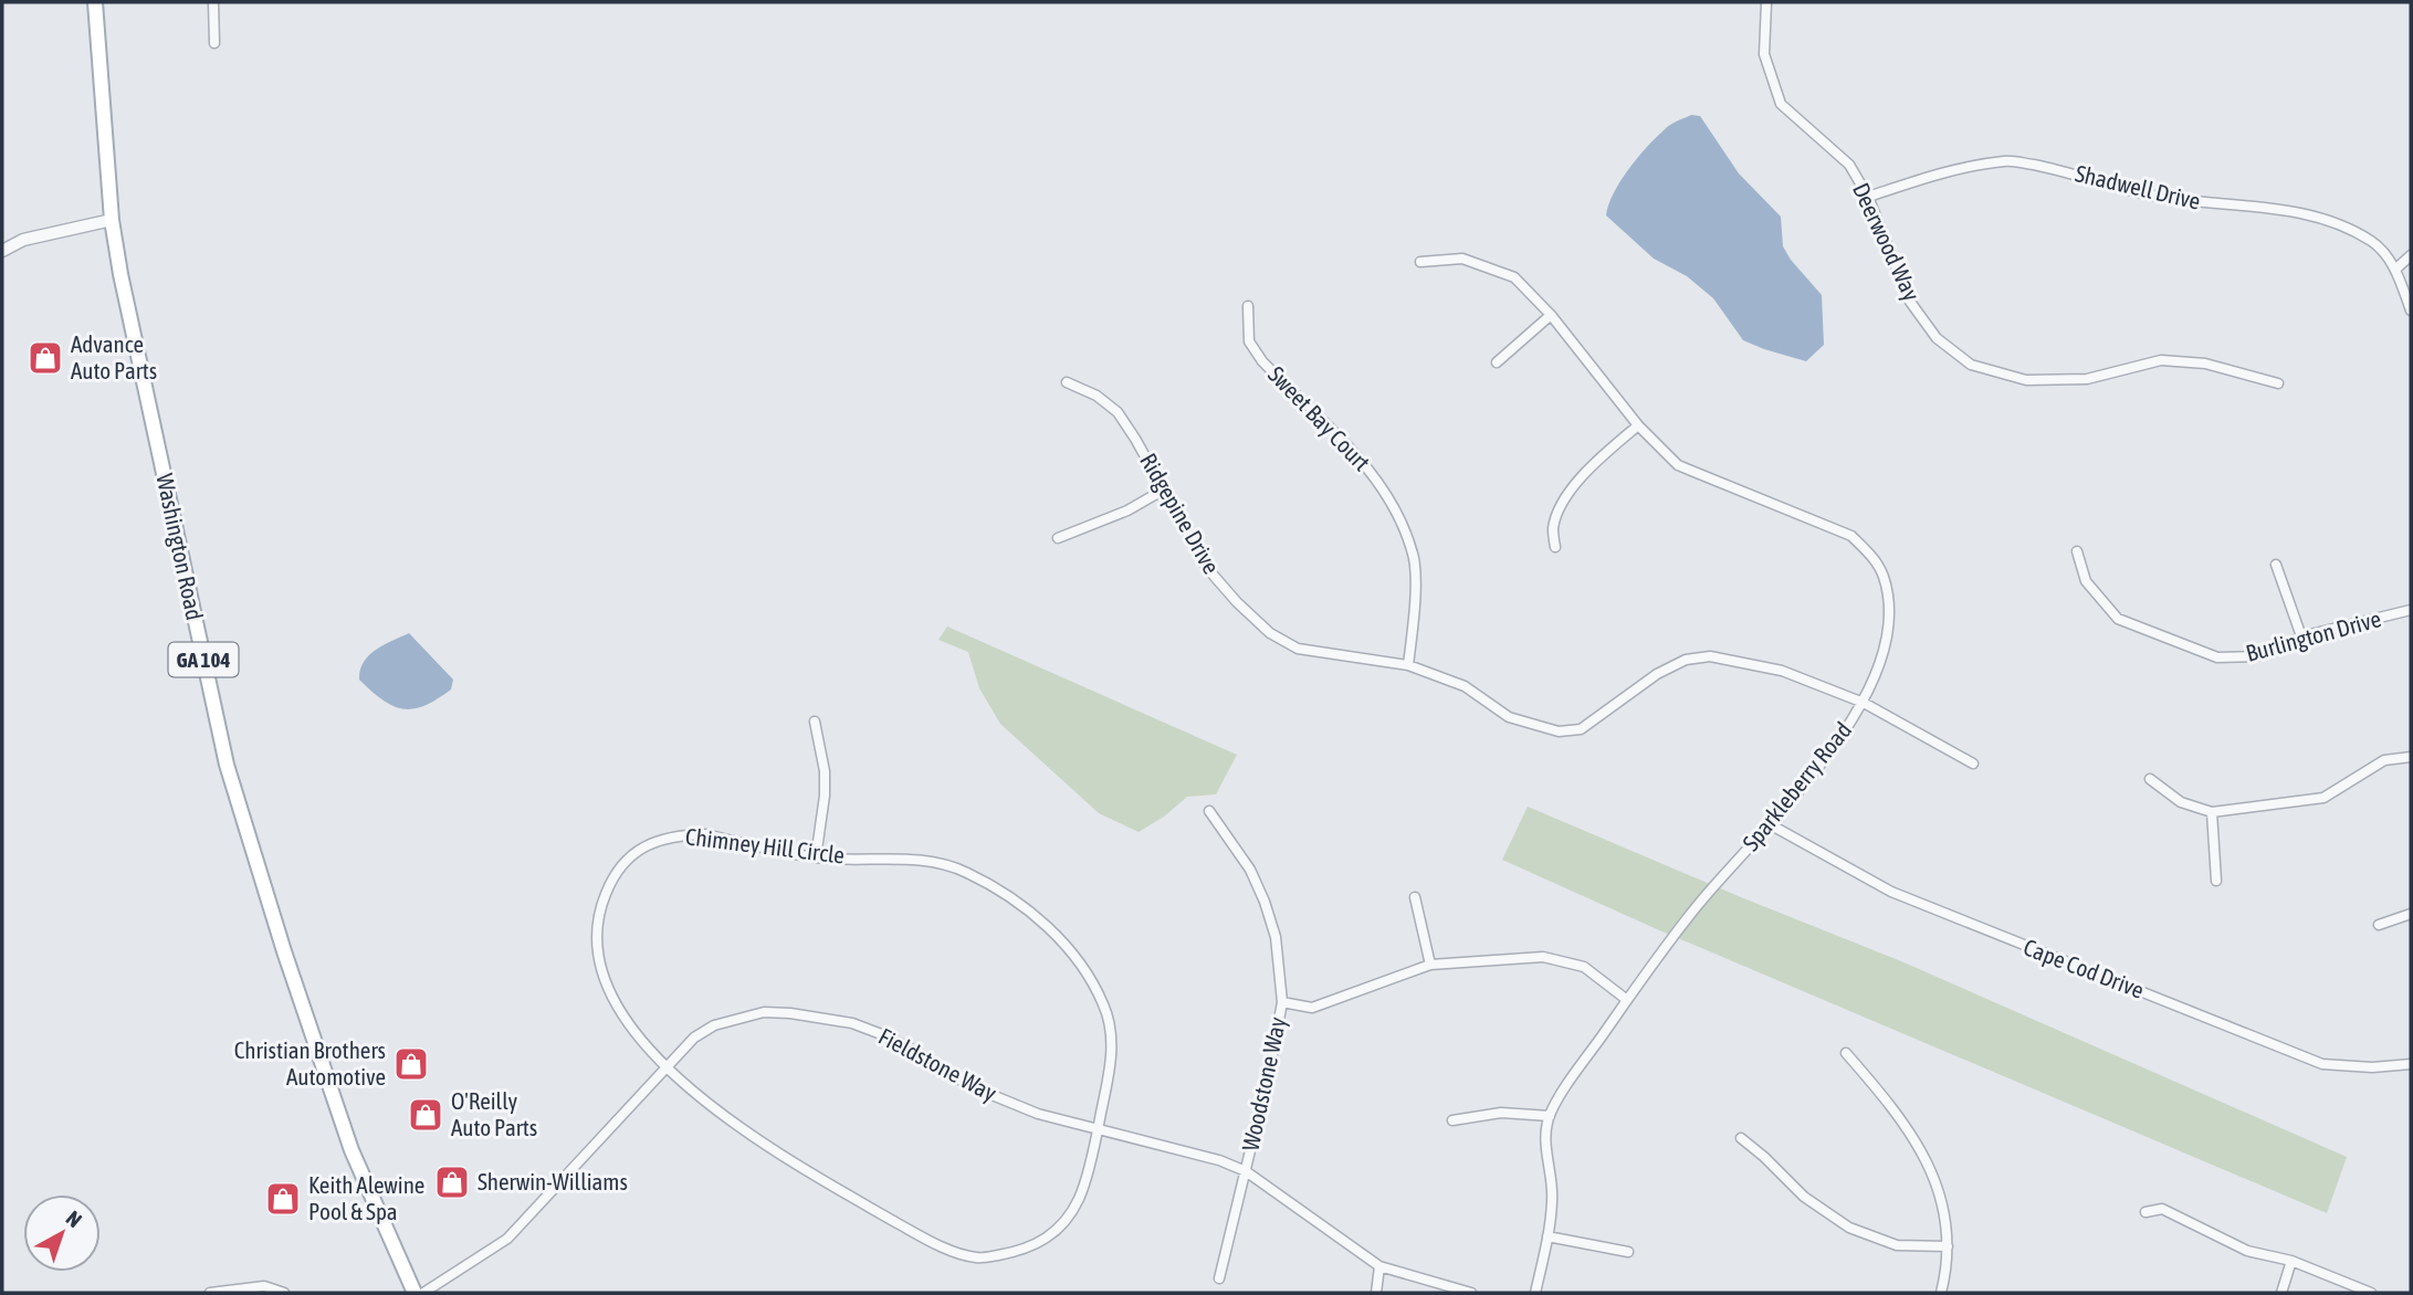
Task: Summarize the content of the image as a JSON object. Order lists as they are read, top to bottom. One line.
{"streets":{"main road":["Washington Road","GA 104"],"street":["Shadwell Drive","Deerwood Way","Sweet Bay Court","Ridgepine Drive","Burlington Drive","Sparkleberry Road","Chimney Hill Circle","Cape Cod Drive","Fieldstone Way","Woodstone Way"]},"crossings":[["Shadwell Drive","Deerwood Way"],["Sweet Bay Court","Ridgepine Drive"],["Ridgepine Drive","Sparkleberry Road"],["Sparkleberry Road","Cape Cod Drive"],["Chimney Hill Circle","Fieldstone Way"],["Fieldstone Way","Woodstone Way"]],"places":{"shop":["Advance Auto Parts","Christian Brothers Automotive","O'Reilly Auto Parts","Sherwin-Williams","Keith Alewine Pool & Spa"]},"north":"top right"}
